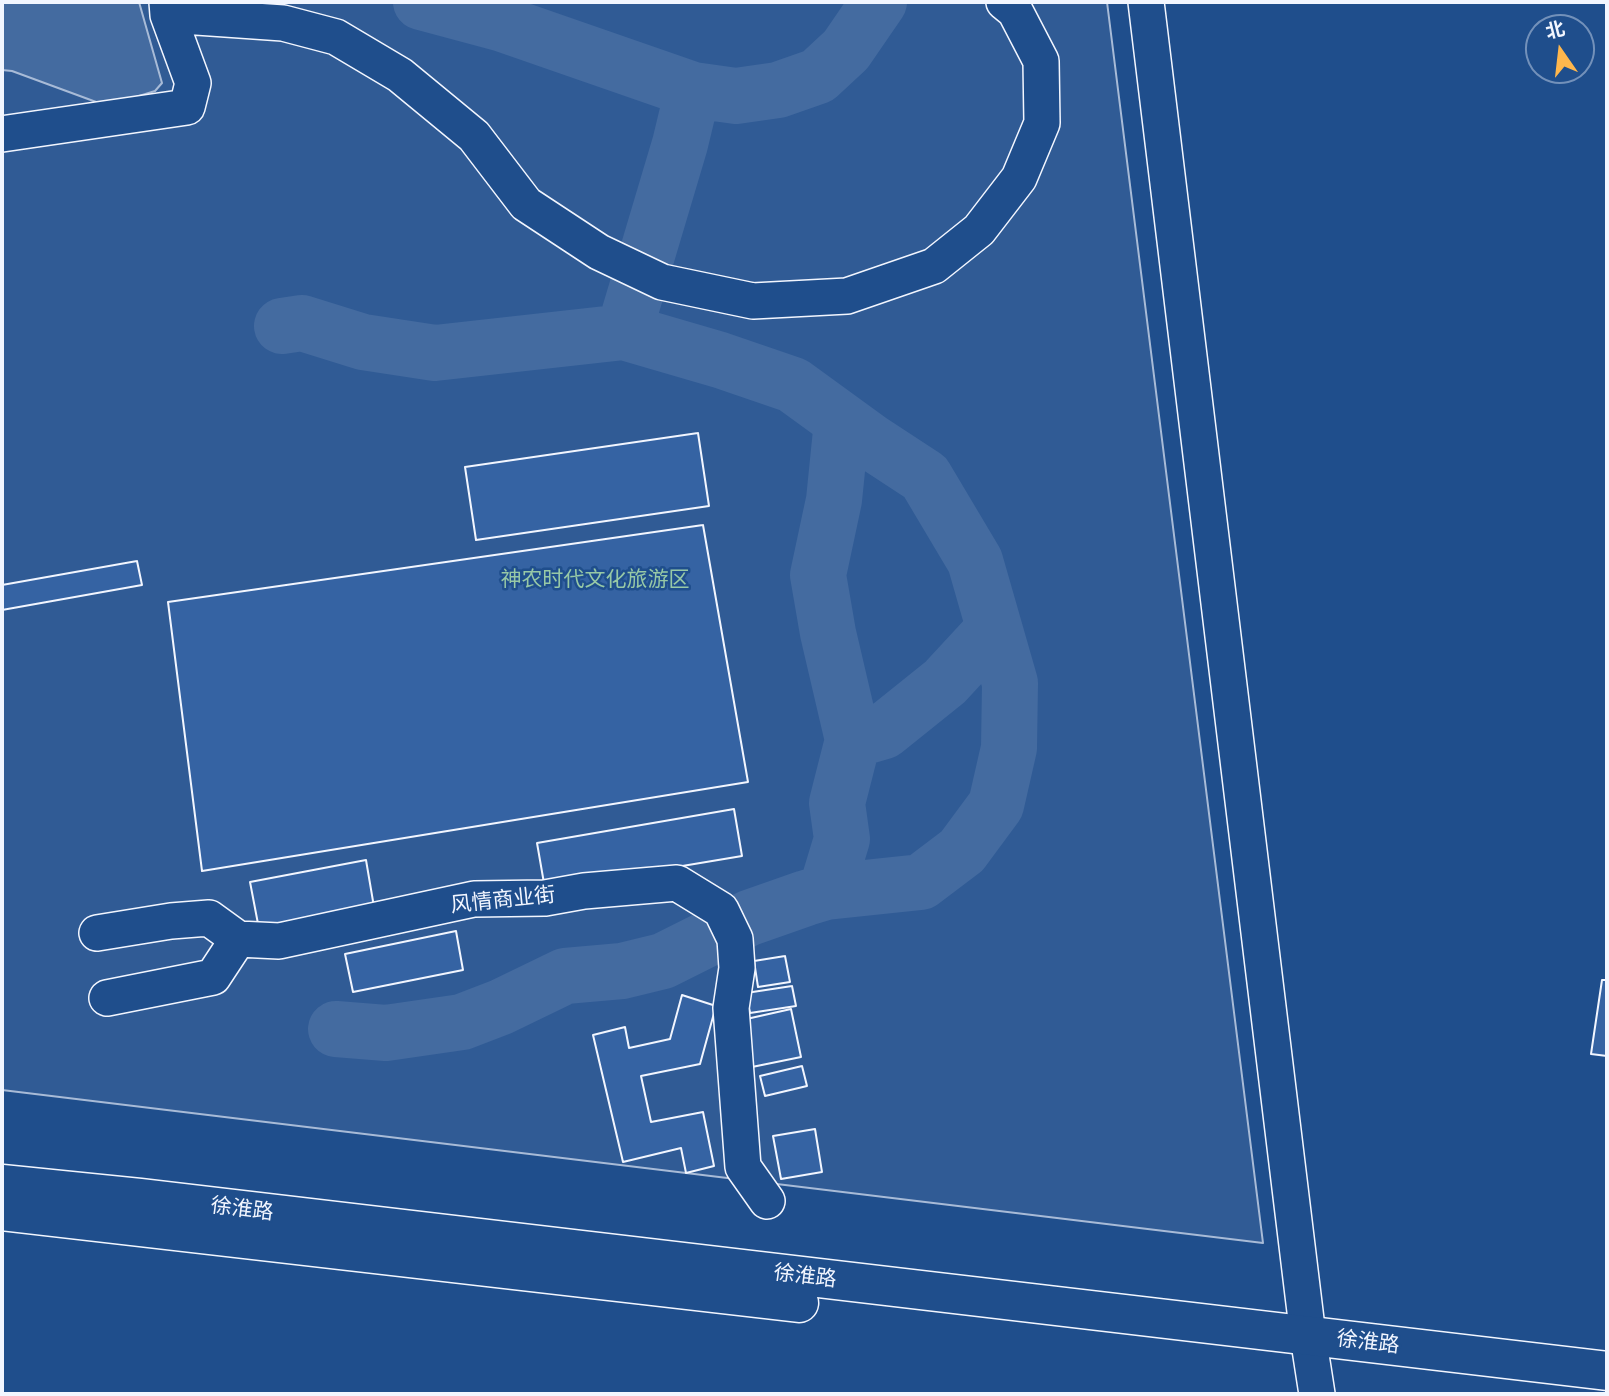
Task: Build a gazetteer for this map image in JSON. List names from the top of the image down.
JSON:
{
  "streets": {
    "main road": ["徐淮路"],
    "street": ["风情商业街"]
  },
  "parks": ["神农时代文化旅游区"],
  "north": "top"
}
